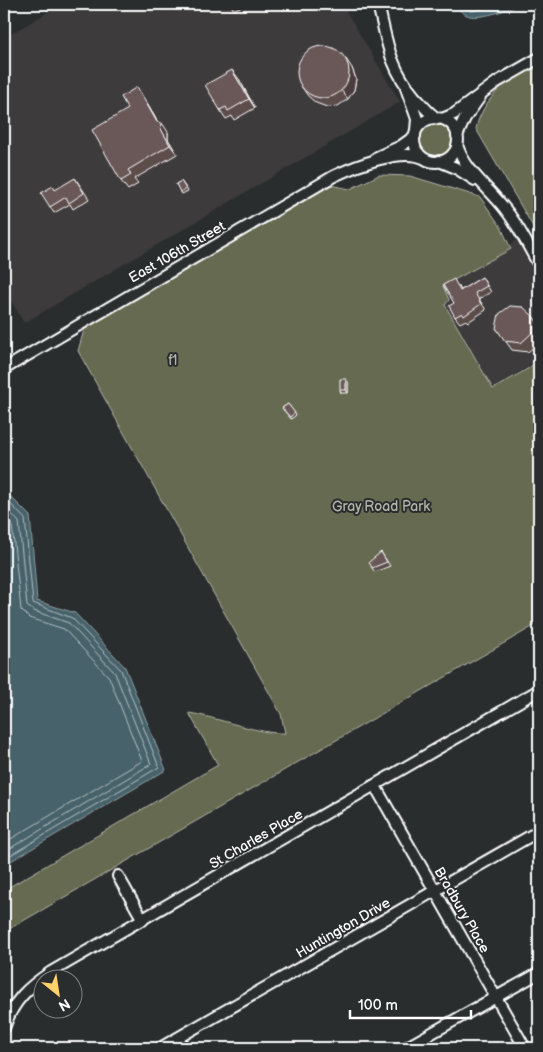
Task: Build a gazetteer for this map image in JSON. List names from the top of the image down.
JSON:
{
  "streets": {
    "street": [
      "East 106th Street",
      "St Charles Place",
      "Bradbury Place",
      "Huntington Drive"
    ]
  },
  "crossings": [
    ["St Charles Place", "Bradbury Place"],
    ["Bradbury Place", "Huntington Drive"]
  ],
  "parks": ["f1", "Gray Road Park"],
  "scale_bar": "100 m",
  "north": "bottom right"
}
